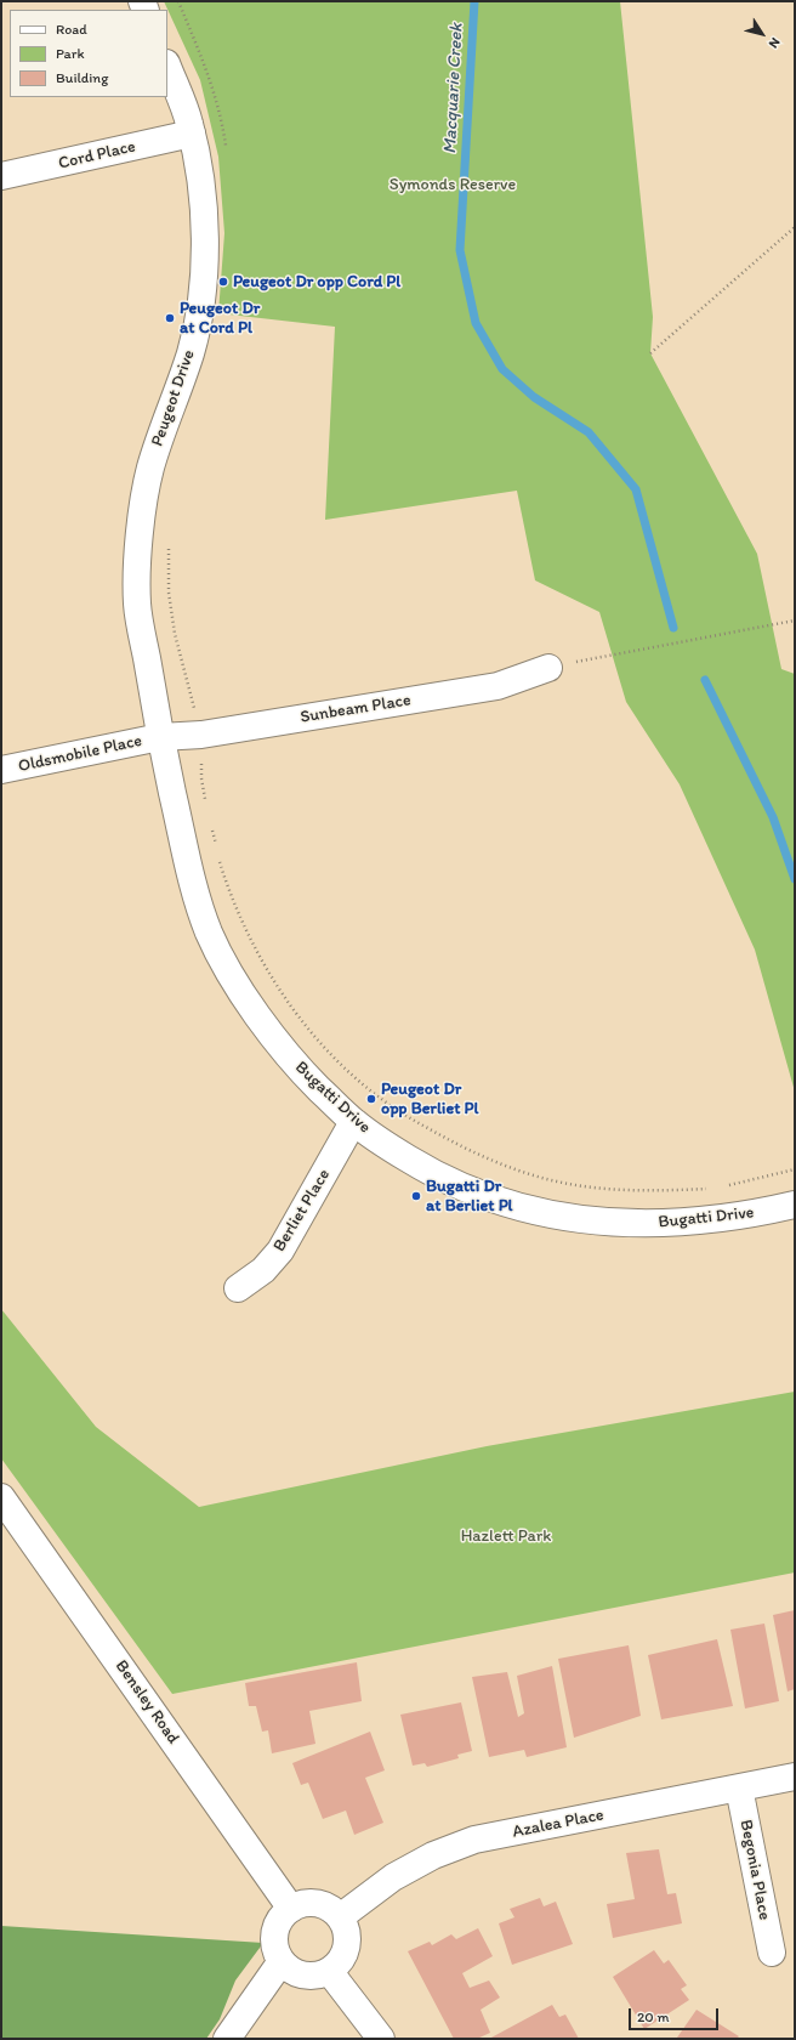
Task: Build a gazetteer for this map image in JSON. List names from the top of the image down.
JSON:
{
  "streets": {
    "street": [
      "Cord Place",
      "Peugeot Drive",
      "Sunbeam Place",
      "Oldsmobile Place",
      "Bugatti Drive",
      "Berliet Place",
      "Bensley Road",
      "Azalea Place",
      "Begonia Place"
    ]
  },
  "crossings": [
    ["Cord Place", "Peugeot Drive"],
    ["Peugeot Drive", "Sunbeam Place"],
    ["Peugeot Drive", "Oldsmobile Place"],
    ["Peugeot Drive", "Bugatti Drive"],
    ["Sunbeam Place", "Oldsmobile Place"],
    ["Sunbeam Place", "Bugatti Drive"],
    ["Oldsmobile Place", "Bugatti Drive"],
    ["Bugatti Drive", "Berliet Place"],
    ["Bensley Road", "Azalea Place"],
    ["Azalea Place", "Begonia Place"]
  ],
  "water": ["Macquarie Creek"],
  "parks": ["Symonds Reserve", "Hazlett Park"],
  "places": [
    "Peugeot Dr opp Cord Pl",
    "Peugeot Dr at Cord Pl",
    "Peugeot Dr opp Berliet Pl",
    "Bugatti Dr at Berliet Pl"
  ],
  "legend": ["Road", "Park", "Building"],
  "scale_bar": "20 m",
  "north": "bottom right"
}
